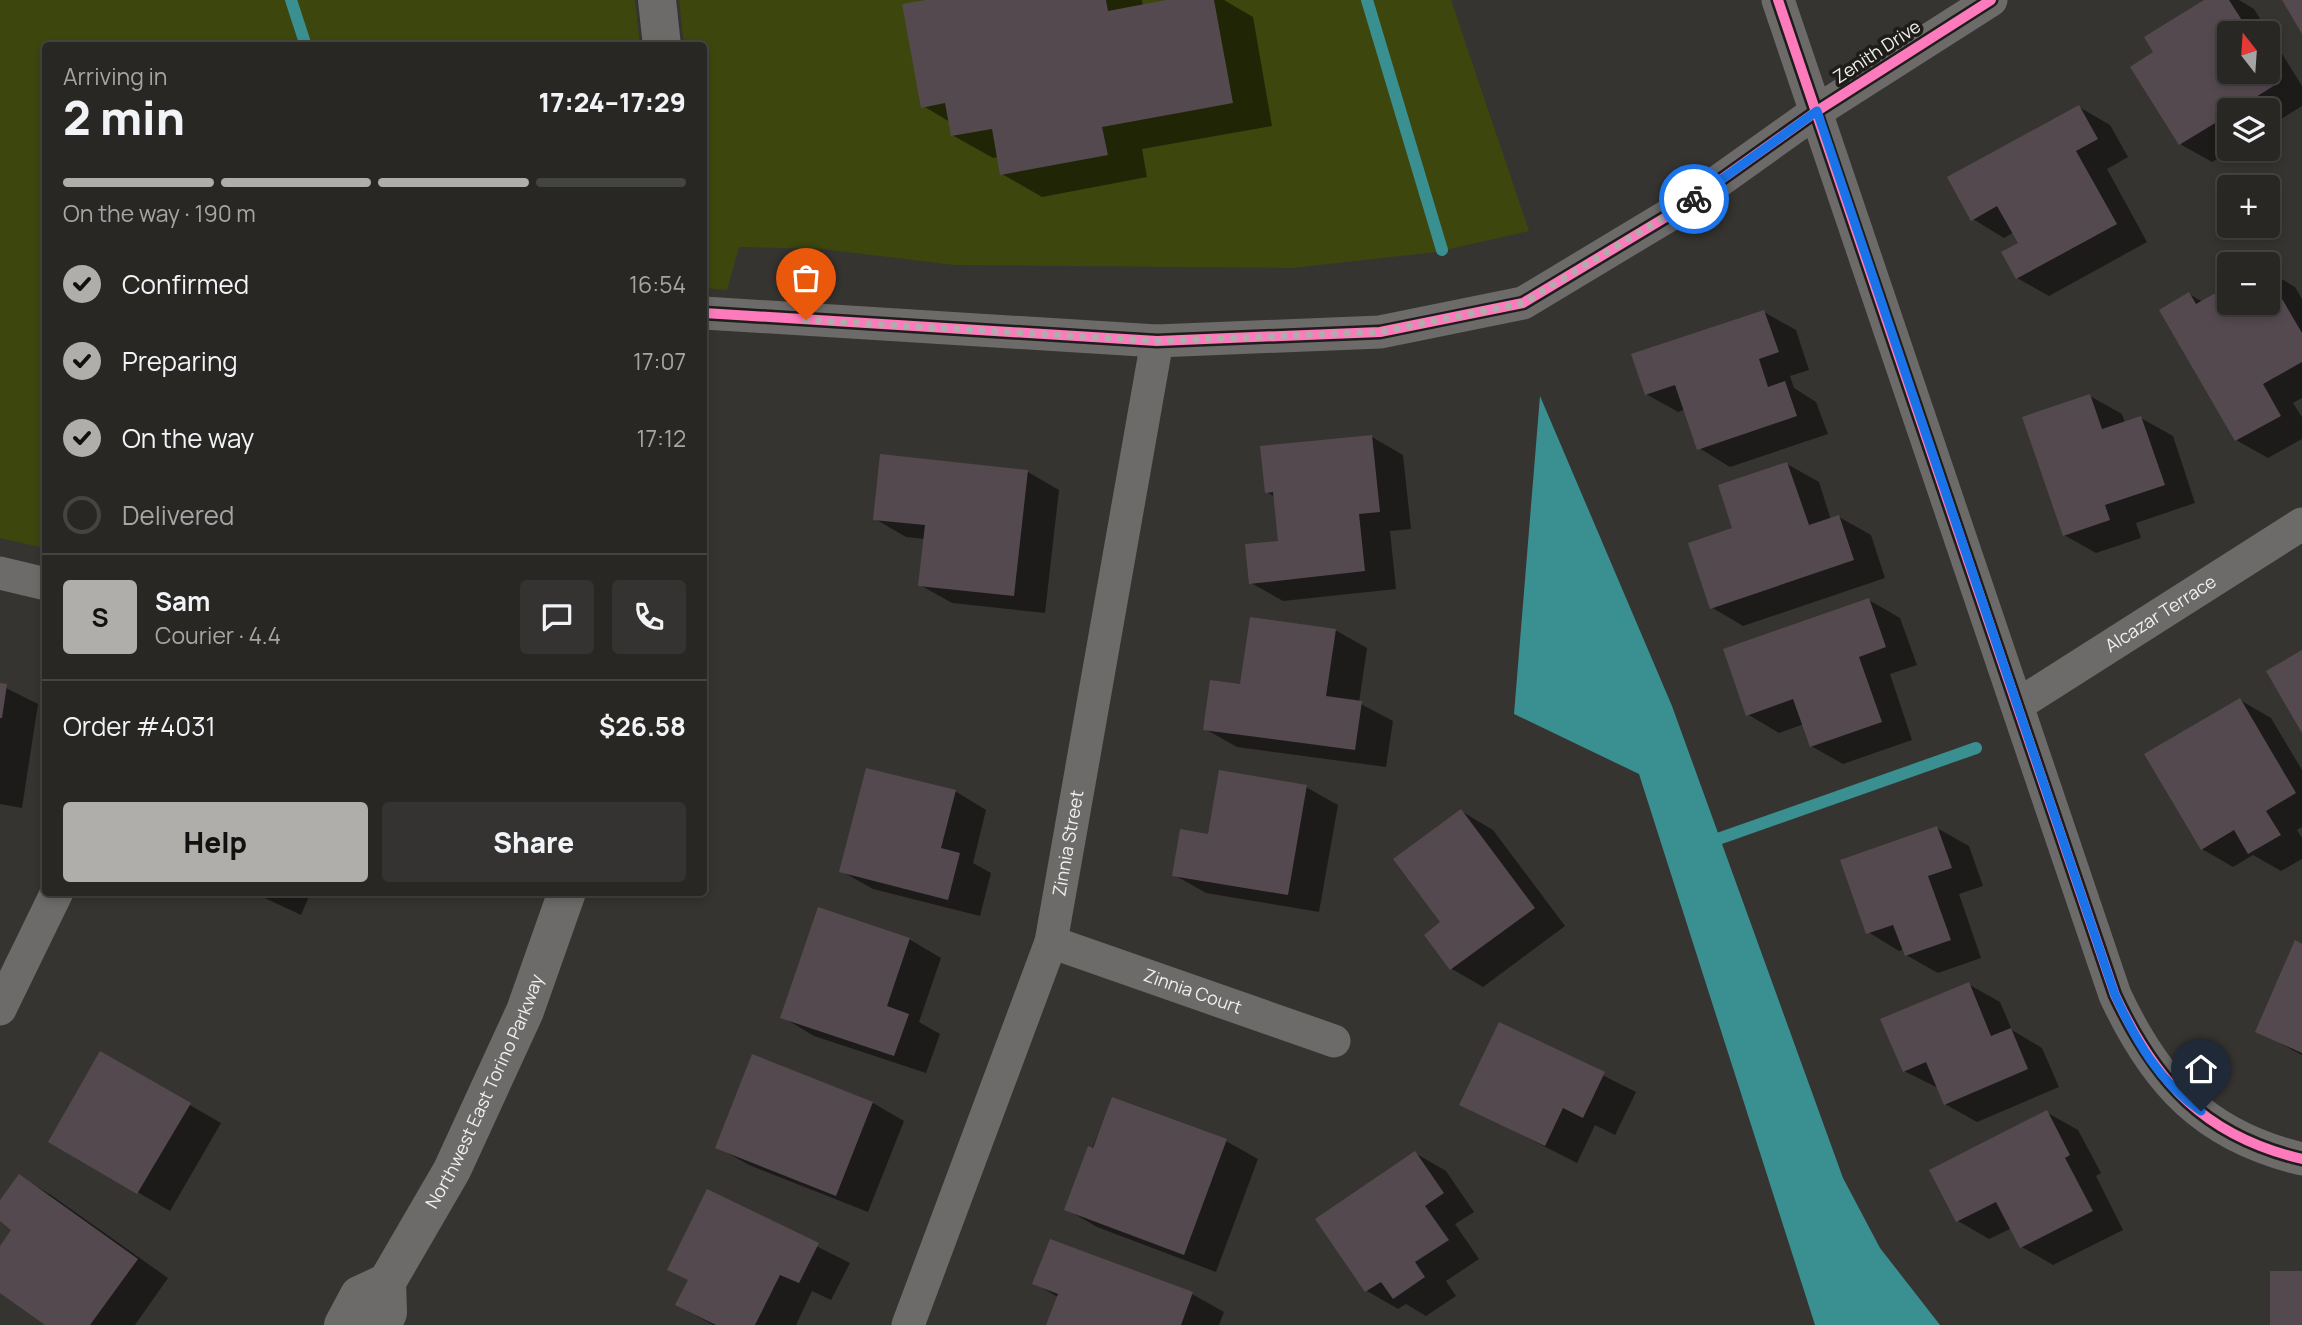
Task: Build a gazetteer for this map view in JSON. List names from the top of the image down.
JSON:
{
  "streets": {
    "street": [
      "Zenith Drive",
      "Alcazar Terrace",
      "Zinnia Street",
      "Zinnia Court",
      "Northwest East Torino Parkway"
    ]
  },
  "crossings": [
    ["Zenith Drive", "Zinnia Street"],
    ["Zinnia Street", "Zinnia Court"]
  ],
  "north": "top",
  "page": {
    "map_buttons": ["+", "−"],
    "heading": ["2 min", "Arriving in", "17:24–17:29"],
    "panel": [
      "Sam",
      "Courier · 4.4",
      "Order #4031",
      "$26.58"
    ],
    "bar": "On the way · 190 m",
    "list": [
      ["Confirmed", "16:54"],
      ["Preparing", "17:07"],
      ["On the way", "17:12"],
      "Delivered"
    ],
    "round": "S",
    "buttons": ["Help", "Share"]
  }
}
